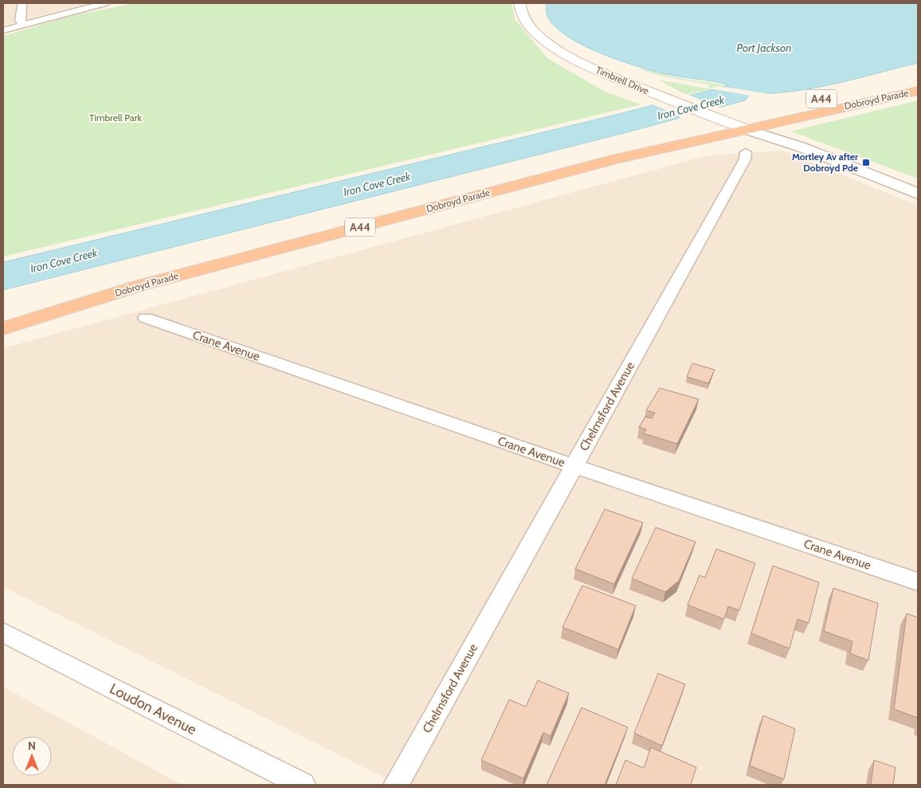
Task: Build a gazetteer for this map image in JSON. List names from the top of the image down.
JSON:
{
  "streets": {
    "highway": ["A44", "Dobroyd Parade"],
    "main road": ["Timbrell Drive"],
    "street": ["Crane Avenue", "Chelmsford Avenue", "Loudon Avenue"]
  },
  "crossings": [
    ["Timbrell Drive", "Dobroyd Parade"],
    ["Crane Avenue", "Chelmsford Avenue"]
  ],
  "water": ["Port Jackson", "Iron Cove Creek"],
  "parks": ["Timbrell Park"],
  "places": {
    "transit": ["Mortley Av after Dobroyd Pde"]
  },
  "north": "top"
}
